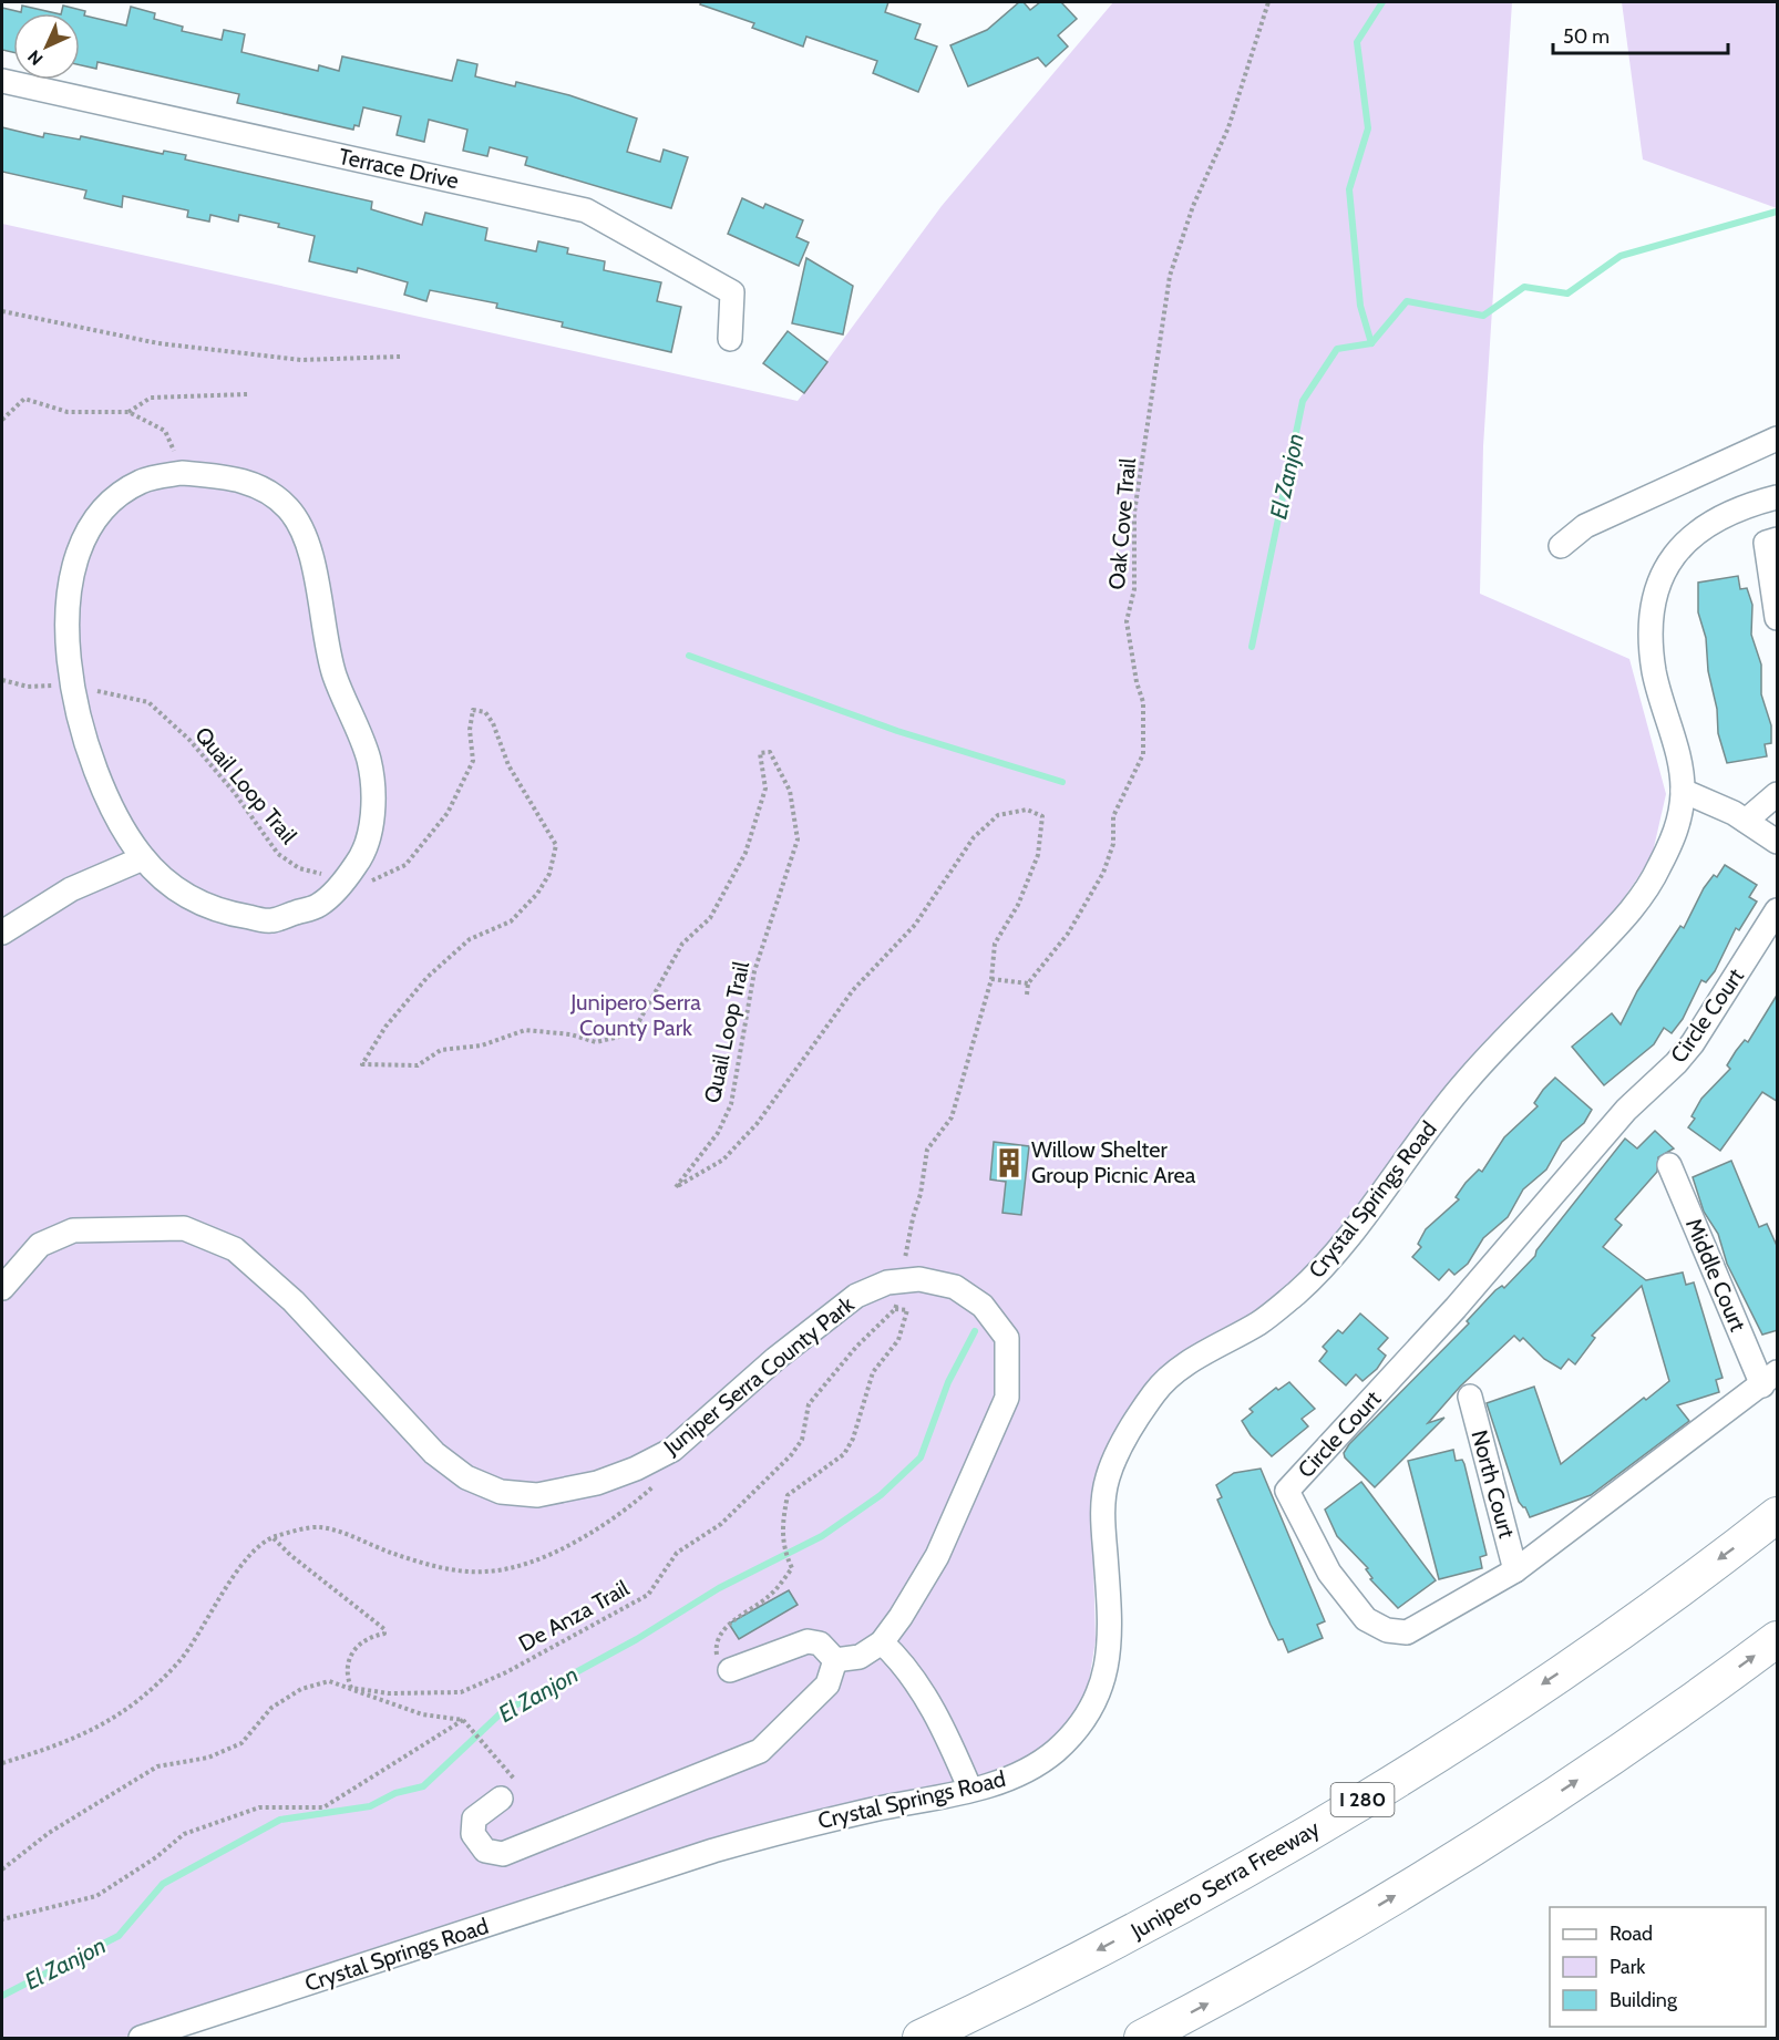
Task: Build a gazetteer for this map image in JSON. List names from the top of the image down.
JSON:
{
  "streets": {
    "highway": ["I 280", "Junipero Serra Freeway"],
    "street": [
      "Terrace Drive",
      "Circle Court",
      "Crystal Springs Road",
      "Middle Court",
      "Juniper Serra County Park",
      "North Court"
    ],
    "path": ["Oak Cove Trail", "Quail Loop Trail", "De Anza Trail"]
  },
  "crossings": [
    ["Quail Loop Trail", "Juniper Serra County Park"],
    ["Quail Loop Trail", "De Anza Trail"],
    ["Circle Court", "Middle Court"],
    ["Circle Court", "North Court"],
    ["Juniper Serra County Park", "De Anza Trail"]
  ],
  "water": ["El Zanjon"],
  "parks": ["Junipero Serra County Park"],
  "places": {
    "building": ["Willow Shelter Group Picnic Area"]
  },
  "legend": ["Road", "Park", "Building"],
  "scale_bar": "50 m",
  "north": "bottom left"
}
